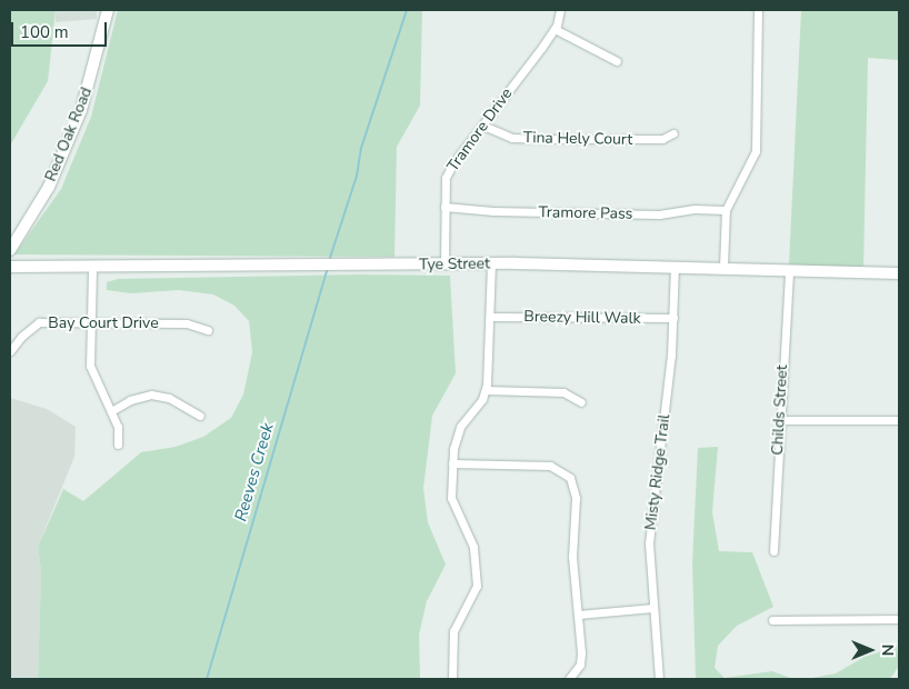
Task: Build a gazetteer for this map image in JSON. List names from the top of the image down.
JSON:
{
  "streets": {
    "street": [
      "Tramore Drive",
      "Red Oak Road",
      "Tina Hely Court",
      "Tramore Pass",
      "Tye Street",
      "Breezy Hill Walk",
      "Bay Court Drive",
      "Childs Street",
      "Misty Ridge Trail"
    ]
  },
  "crossings": [
    ["Tramore Drive", "Tina Hely Court"],
    ["Tramore Drive", "Tramore Pass"],
    ["Tramore Drive", "Tye Street"],
    ["Tye Street", "Childs Street"],
    ["Tye Street", "Misty Ridge Trail"],
    ["Breezy Hill Walk", "Misty Ridge Trail"]
  ],
  "water": ["Reeves Creek"],
  "scale_bar": "100 m",
  "north": "right"
}
